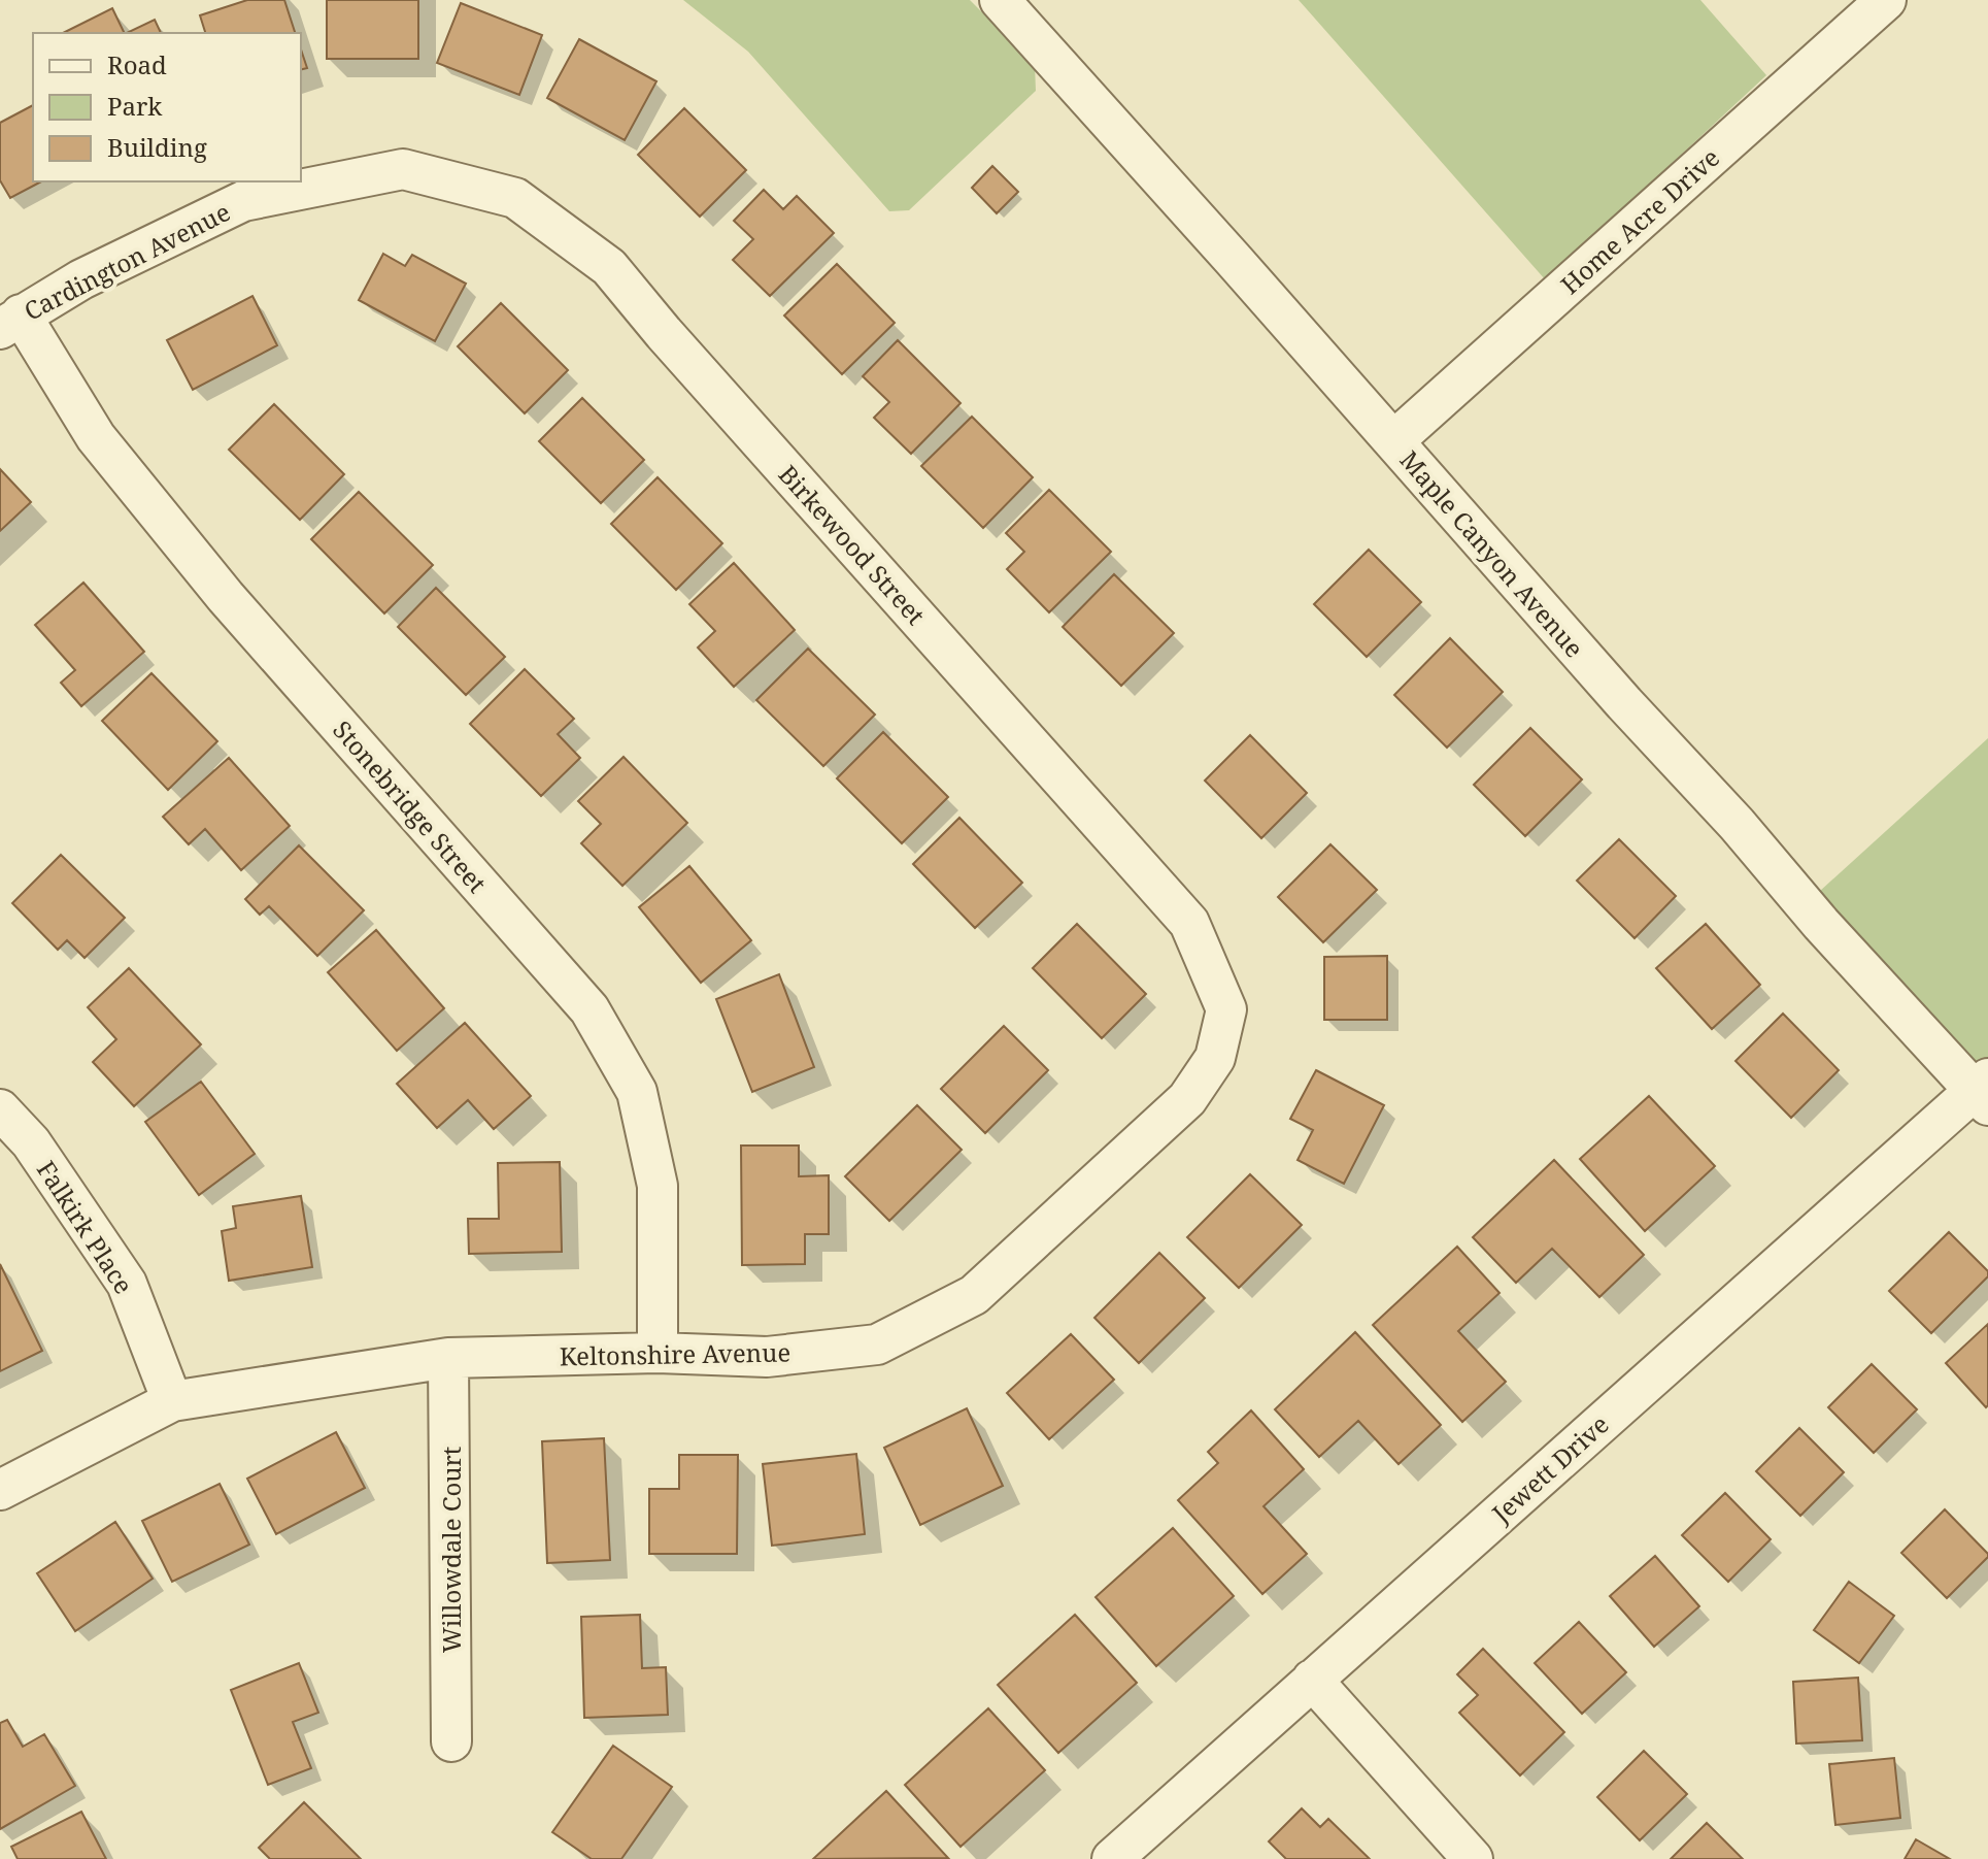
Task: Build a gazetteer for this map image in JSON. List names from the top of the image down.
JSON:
{
  "streets": {
    "street": [
      "Home Acre Drive",
      "Cardington Avenue",
      "Birkewood Street",
      "Maple Canyon Avenue",
      "Stonebridge Street",
      "Falkirk Place",
      "Keltonshire Avenue",
      "Jewett Drive",
      "Willowdale Court"
    ]
  },
  "crossings": [
    ["Home Acre Drive", "Maple Canyon Avenue"],
    ["Cardington Avenue", "Birkewood Street"],
    ["Cardington Avenue", "Stonebridge Street"],
    ["Birkewood Street", "Keltonshire Avenue"],
    ["Maple Canyon Avenue", "Jewett Drive"],
    ["Stonebridge Street", "Keltonshire Avenue"],
    ["Falkirk Place", "Keltonshire Avenue"],
    ["Keltonshire Avenue", "Willowdale Court"]
  ],
  "legend": ["Road", "Park", "Building"]
}
